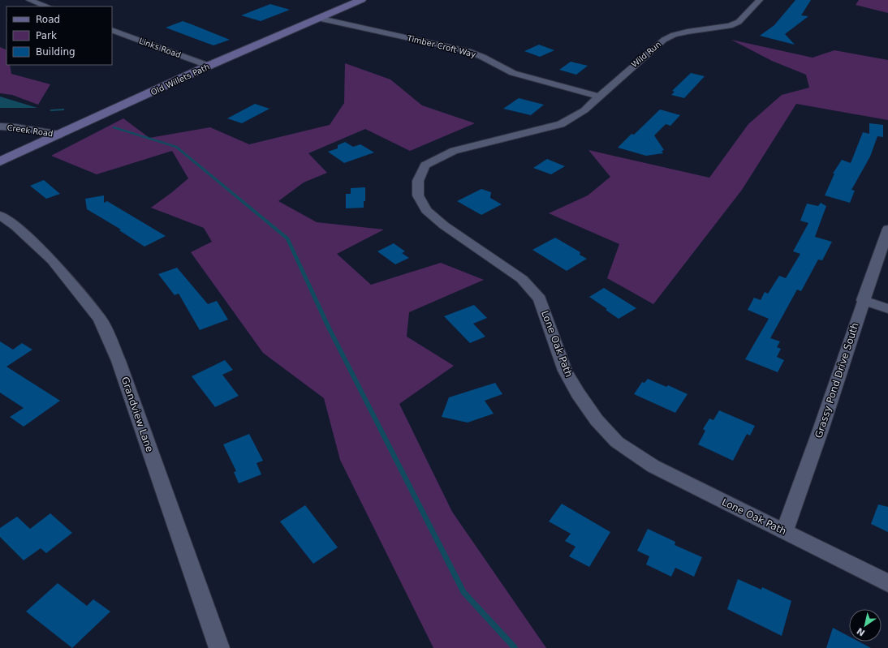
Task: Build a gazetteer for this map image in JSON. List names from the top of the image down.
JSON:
{
  "streets": {
    "main road": ["Old Willets Path"],
    "street": [
      "Timber Croft Way",
      "Links Road",
      "Wild Run",
      "Creek Road",
      "Lone Oak Path",
      "Grassy Pond Drive South",
      "Grandview Lane"
    ]
  },
  "crossings": [
    ["Timber Croft Way", "Wild Run"],
    ["Timber Croft Way", "Old Willets Path"],
    ["Links Road", "Old Willets Path"],
    ["Wild Run", "Lone Oak Path"],
    ["Old Willets Path", "Creek Road"],
    ["Lone Oak Path", "Grassy Pond Drive South"]
  ],
  "legend": ["Road", "Park", "Building"],
  "north": "bottom left"
}
